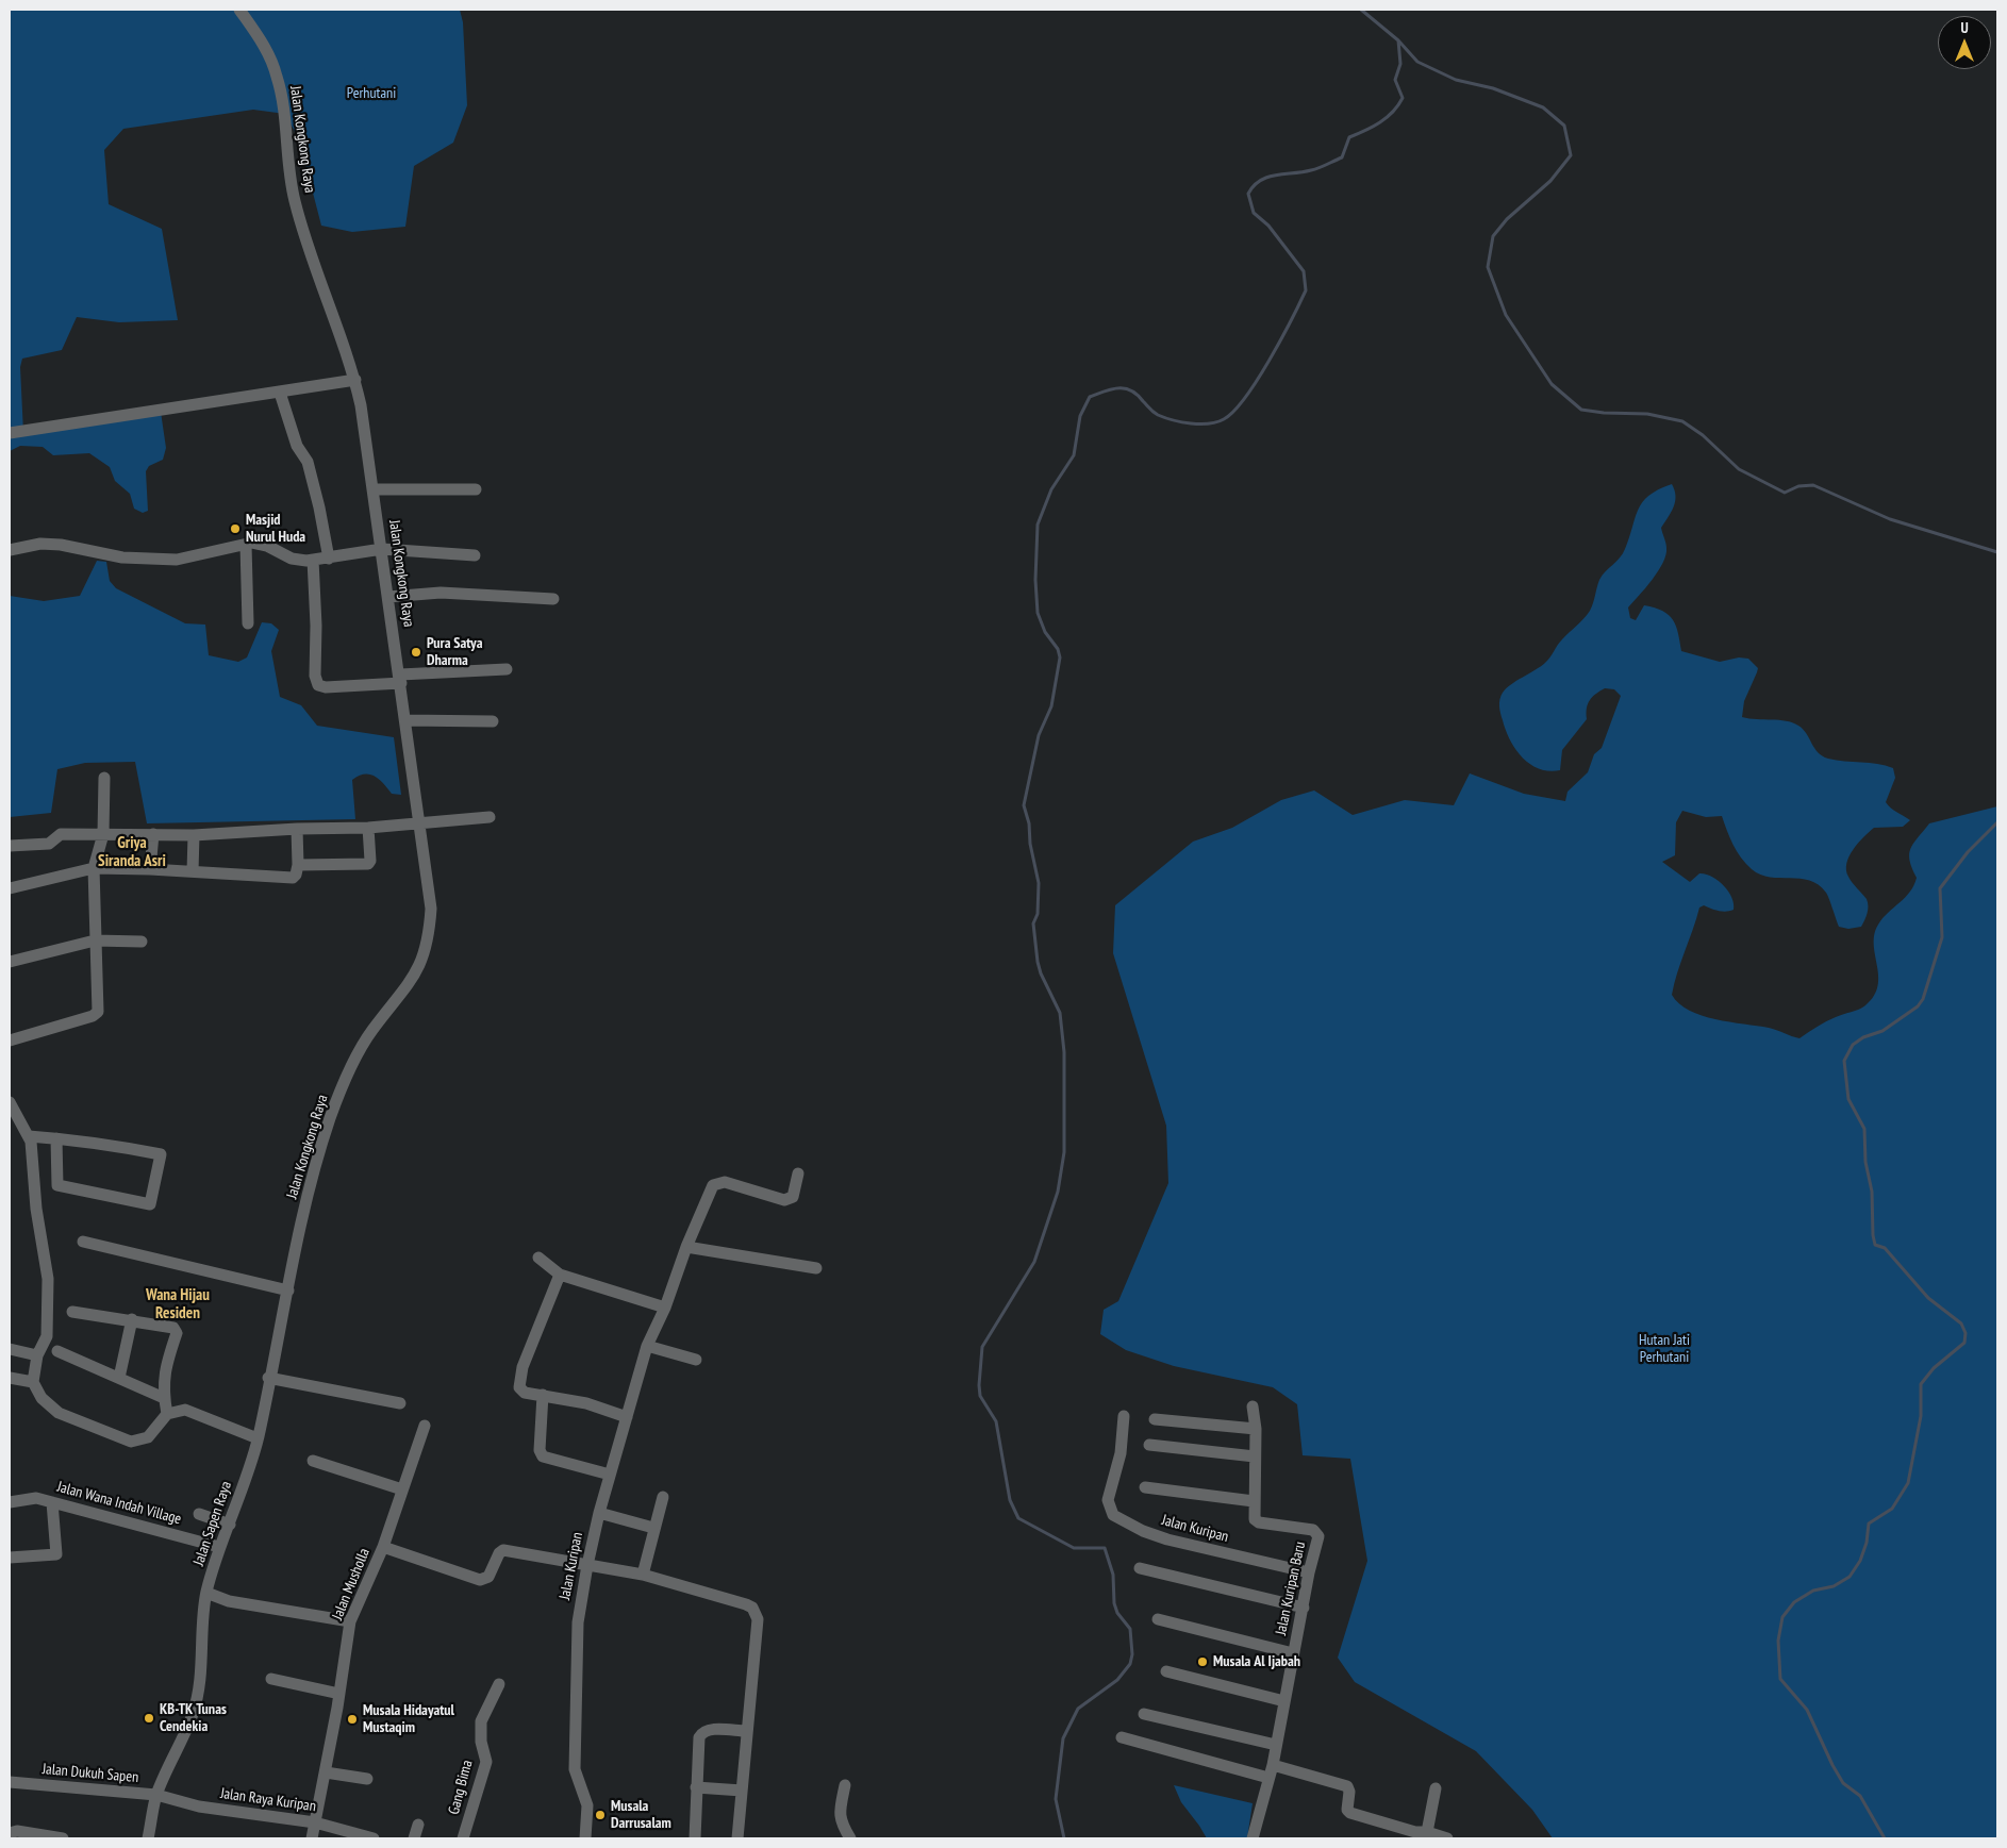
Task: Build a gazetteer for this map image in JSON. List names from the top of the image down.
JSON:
{
  "streets": {
    "street": [
      "Jalan Kongkong Raya",
      "Jalan Wana Indah Village",
      "Jalan Sapen Raya",
      "Jalan Kuripan",
      "Jalan Musholla",
      "Jalan Kuripan Baru",
      "Jalan Dukuh Sapen",
      "Gang Bima",
      "Jalan Raya Kuripan"
    ]
  },
  "crossings": [
    ["Jalan Kongkong Raya", "Jalan Sapen Raya"],
    ["Jalan Wana Indah Village", "Jalan Sapen Raya"],
    ["Jalan Sapen Raya", "Jalan Dukuh Sapen"],
    ["Jalan Sapen Raya", "Jalan Raya Kuripan"],
    ["Jalan Kuripan", "Jalan Kuripan Baru"],
    ["Jalan Musholla", "Jalan Raya Kuripan"],
    ["Jalan Dukuh Sapen", "Jalan Raya Kuripan"]
  ],
  "districts": ["Griya Siranda Asri", "Wana Hijau Residen"],
  "parks": ["Perhutani", "Hutan Jati Perhutani"],
  "places": [
    "Masjid Nurul Huda",
    "Pura Satya Dharma",
    "Musala Al Ijabah",
    "KB-TK Tunas Cendekia",
    "Musala Hidayatul Mustaqim",
    "Musala Darrusalam"
  ],
  "north": "top"
}
